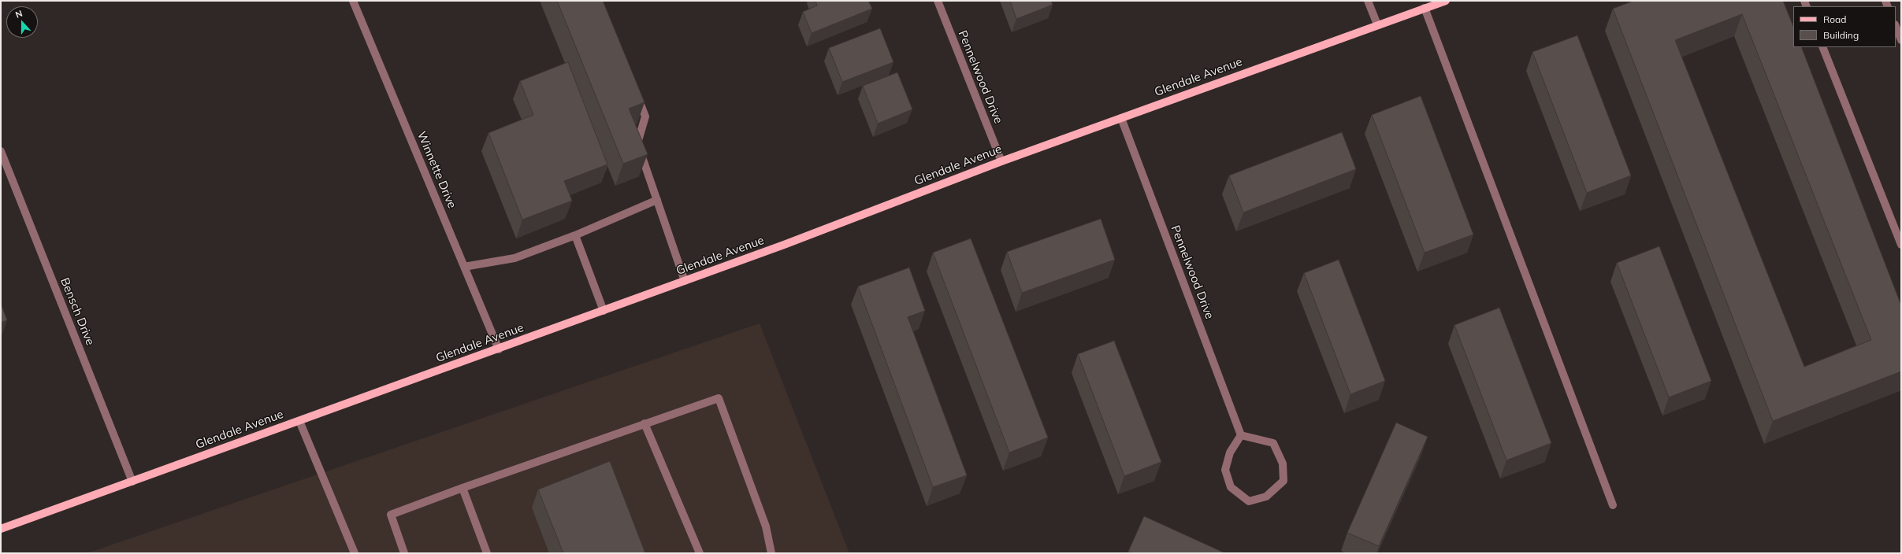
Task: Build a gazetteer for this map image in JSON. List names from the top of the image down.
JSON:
{
  "streets": {
    "main road": ["Glendale Avenue"],
    "street": ["Pennelwood Drive", "Winnette Drive", "Bensch Drive"]
  },
  "crossings": [
    ["Pennelwood Drive", "Glendale Avenue"],
    ["Glendale Avenue", "Winnette Drive"],
    ["Glendale Avenue", "Bensch Drive"]
  ],
  "legend": ["Road", "Building"],
  "north": "top"
}
